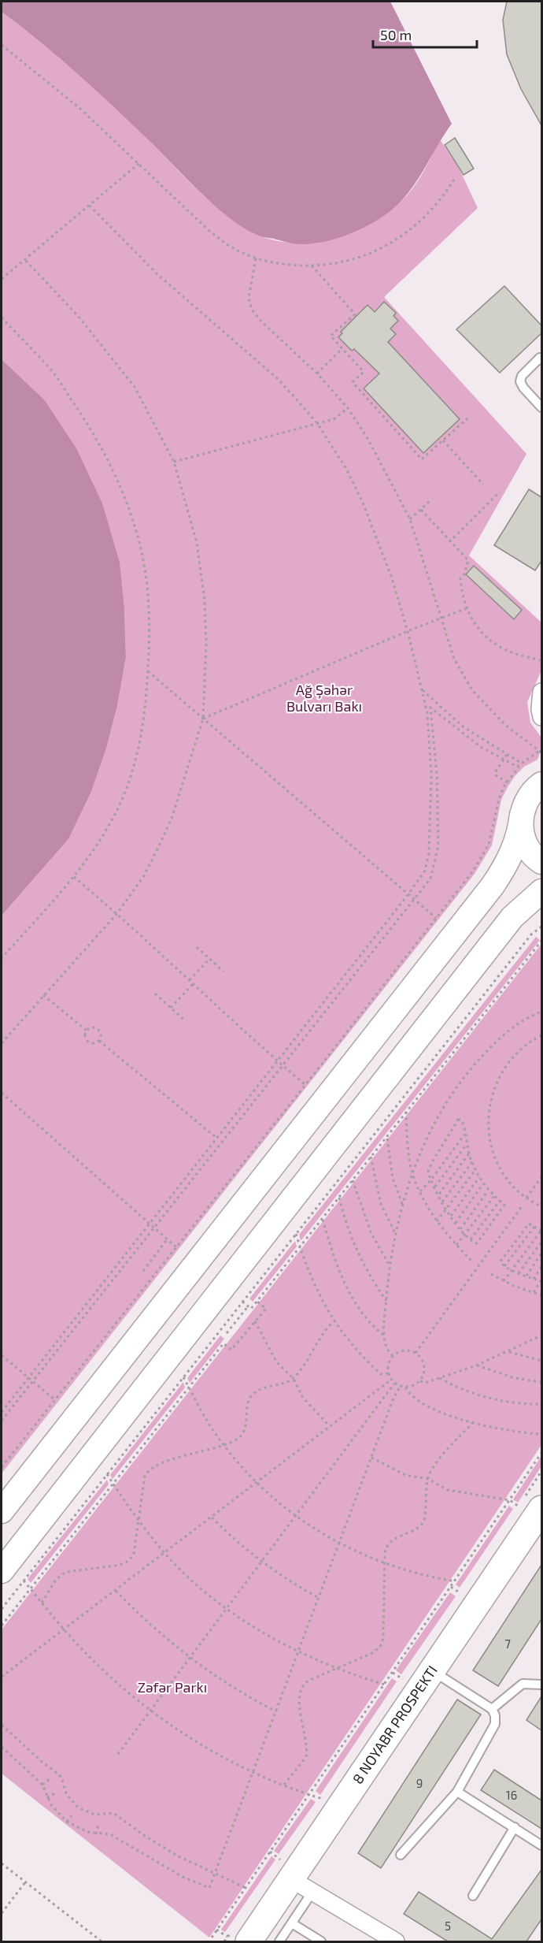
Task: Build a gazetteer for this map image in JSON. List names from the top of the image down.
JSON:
{
  "streets": {
    "highway": ["8 NOYABR PROSPEKTI"]
  },
  "parks": ["Ağ Şəhər Bulvarı Bakı", "Zəfər Parkı"],
  "house_numbers": [
    "7",
    "9",
    "16",
    "5"
  ],
  "scale_bar": "50 m"
}
